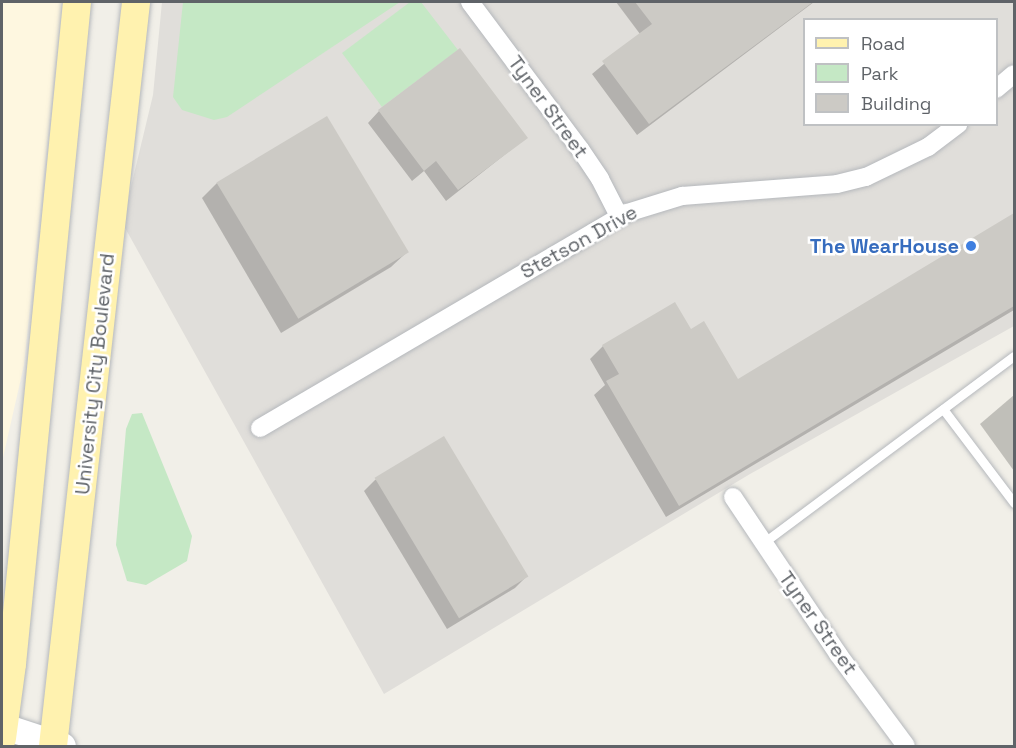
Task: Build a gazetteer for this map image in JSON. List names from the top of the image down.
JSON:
{
  "streets": {
    "main road": ["University City Boulevard"],
    "street": ["Tyner Street", "Stetson Drive"]
  },
  "crossings": [
    ["Tyner Street", "Stetson Drive"]
  ],
  "places": ["The WearHouse"],
  "legend": ["Road", "Park", "Building"]
}
